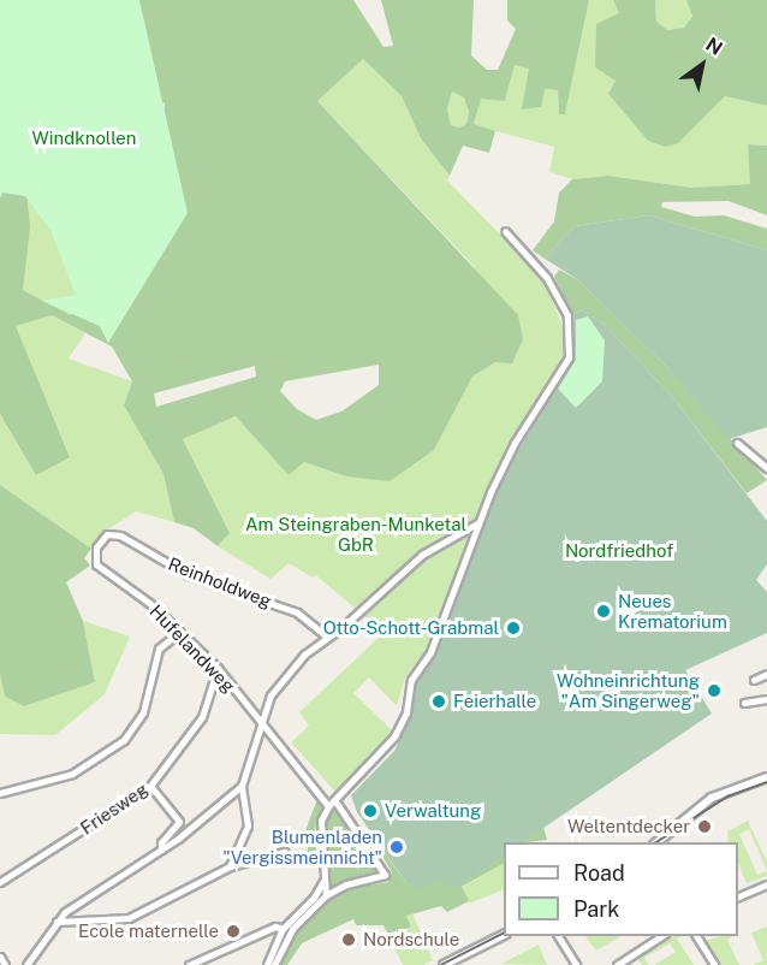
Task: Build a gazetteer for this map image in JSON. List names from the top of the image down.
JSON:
{
  "streets": {
    "street": ["Reinholdweg", "Hufelandweg", "Friesweg"]
  },
  "crossings": [
    ["Reinholdweg", "Hufelandweg"],
    ["Hufelandweg", "Friesweg"]
  ],
  "parks": ["Windknollen", "Am Steingraben-Munketal GbR", "Nordfriedhof"],
  "places": [
    "Neues Krematorium",
    "Otto-Schott-Grabmal",
    "Wohneinrichtung \"Am Singerweg\"",
    "Feierhalle",
    "Verwaltung",
    "Weltentdecker",
    "Blumenladen \"Vergissmeinnicht\"",
    "Ecole maternelle",
    "Nordschule"
  ],
  "legend": ["Road", "Park"],
  "north": "top right"
}
